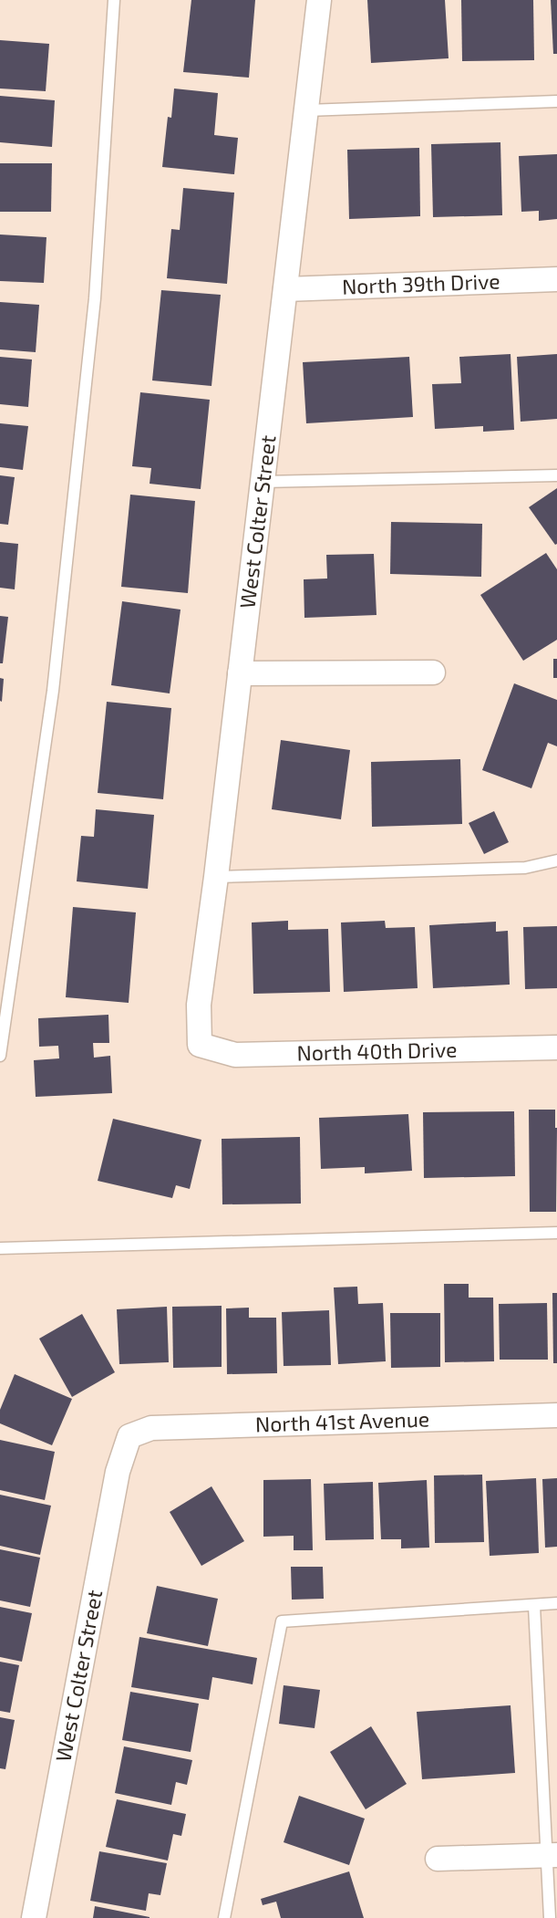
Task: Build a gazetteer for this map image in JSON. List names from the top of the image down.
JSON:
{
  "streets": {
    "street": [
      "North 39th Drive",
      "West Colter Street",
      "North 40th Drive",
      "North 41st Avenue"
    ]
  },
  "crossings": [
    ["North 39th Drive", "West Colter Street"],
    ["West Colter Street", "North 40th Drive"],
    ["West Colter Street", "North 41st Avenue"]
  ]
}
